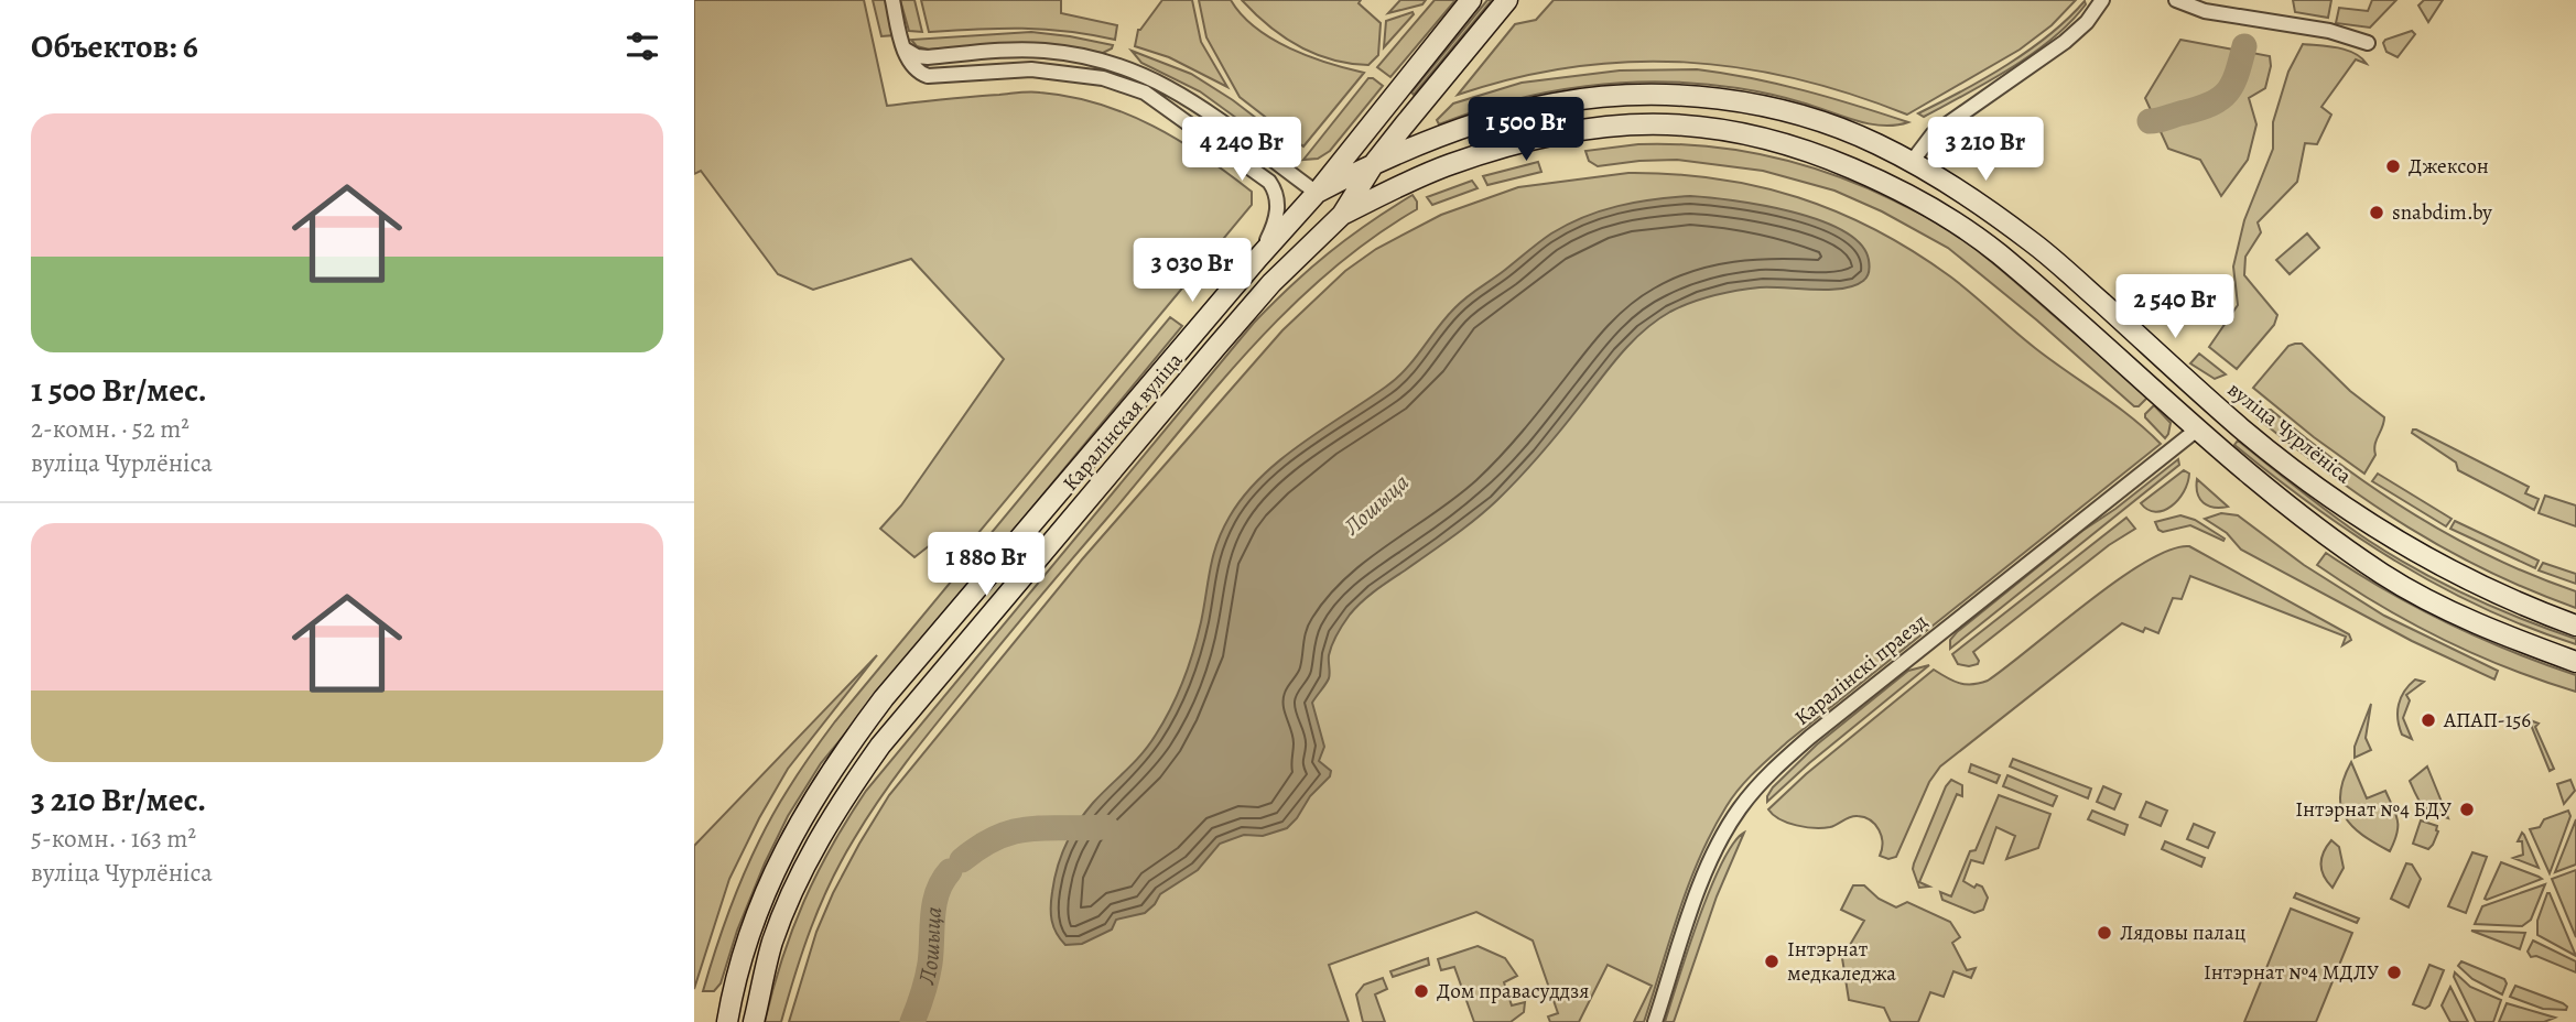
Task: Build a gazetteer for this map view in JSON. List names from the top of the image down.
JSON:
{
  "streets": {
    "main road": ["Каралінская вуліца", "вуліца Чурлёніса"],
    "street": ["Каралінскі праезд"]
  },
  "crossings": [
    ["Каралінская вуліца", "вуліца Чурлёніса"]
  ],
  "water": ["Лошыца"],
  "places": [
    "Джексон",
    "snabdim.by",
    "АПАП-156",
    "Інтэрнат №4 БДУ",
    "Лядовы палац",
    "Інтэрнат медкаледжа",
    "Інтэрнат №4 МДЛУ",
    "Дом правасуддзя"
  ],
  "page": {
    "heading": "Объектов: 6",
    "list": [
      {
        "name": "1 500 Br/мес.",
        "note": "2-комн. · 52 m² · вуліца Чурлёніса"
      },
      {
        "name": "3 210 Br/мес.",
        "note": "5-комн. · 163 m² · вуліца Чурлёніса"
      }
    ],
    "price": [
      "1 500 Br",
      "4 240 Br",
      "3 210 Br",
      "3 030 Br",
      "2 540 Br",
      "1 880 Br"
    ]
  }
}
